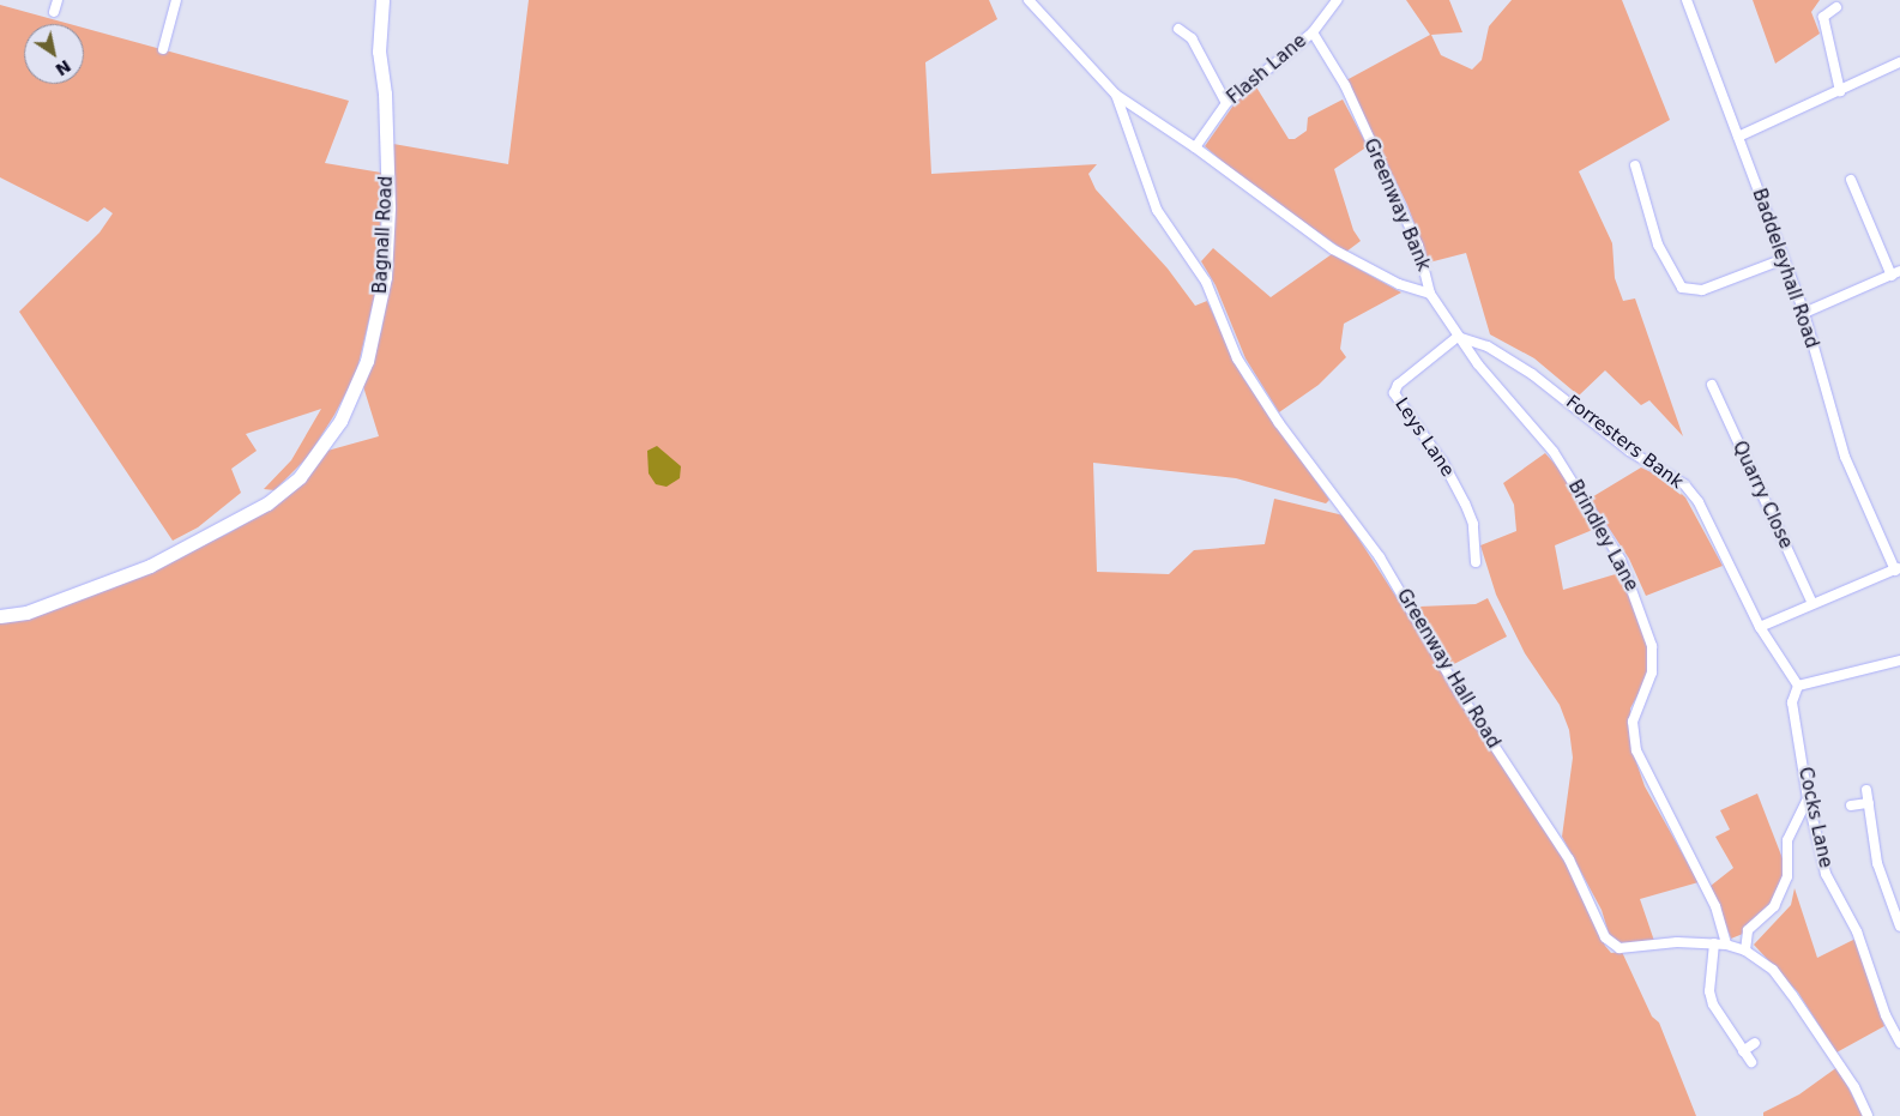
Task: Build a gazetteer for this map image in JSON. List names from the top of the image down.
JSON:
{
  "streets": {
    "street": [
      "Flash Lane",
      "Greenway Bank",
      "Bagnall Road",
      "Baddeleyhall Road",
      "Leys Lane",
      "Forresters Bank",
      "Quarry Close",
      "Brindley Lane",
      "Greenway Hall Road",
      "Cocks Lane"
    ]
  },
  "crossings": [
    ["Flash Lane", "Greenway Bank"],
    ["Greenway Bank", "Brindley Lane"],
    ["Leys Lane", "Forresters Bank"],
    ["Leys Lane", "Brindley Lane"],
    ["Forresters Bank", "Brindley Lane"],
    ["Forresters Bank", "Cocks Lane"],
    ["Brindley Lane", "Greenway Hall Road"]
  ],
  "north": "bottom right"
}
